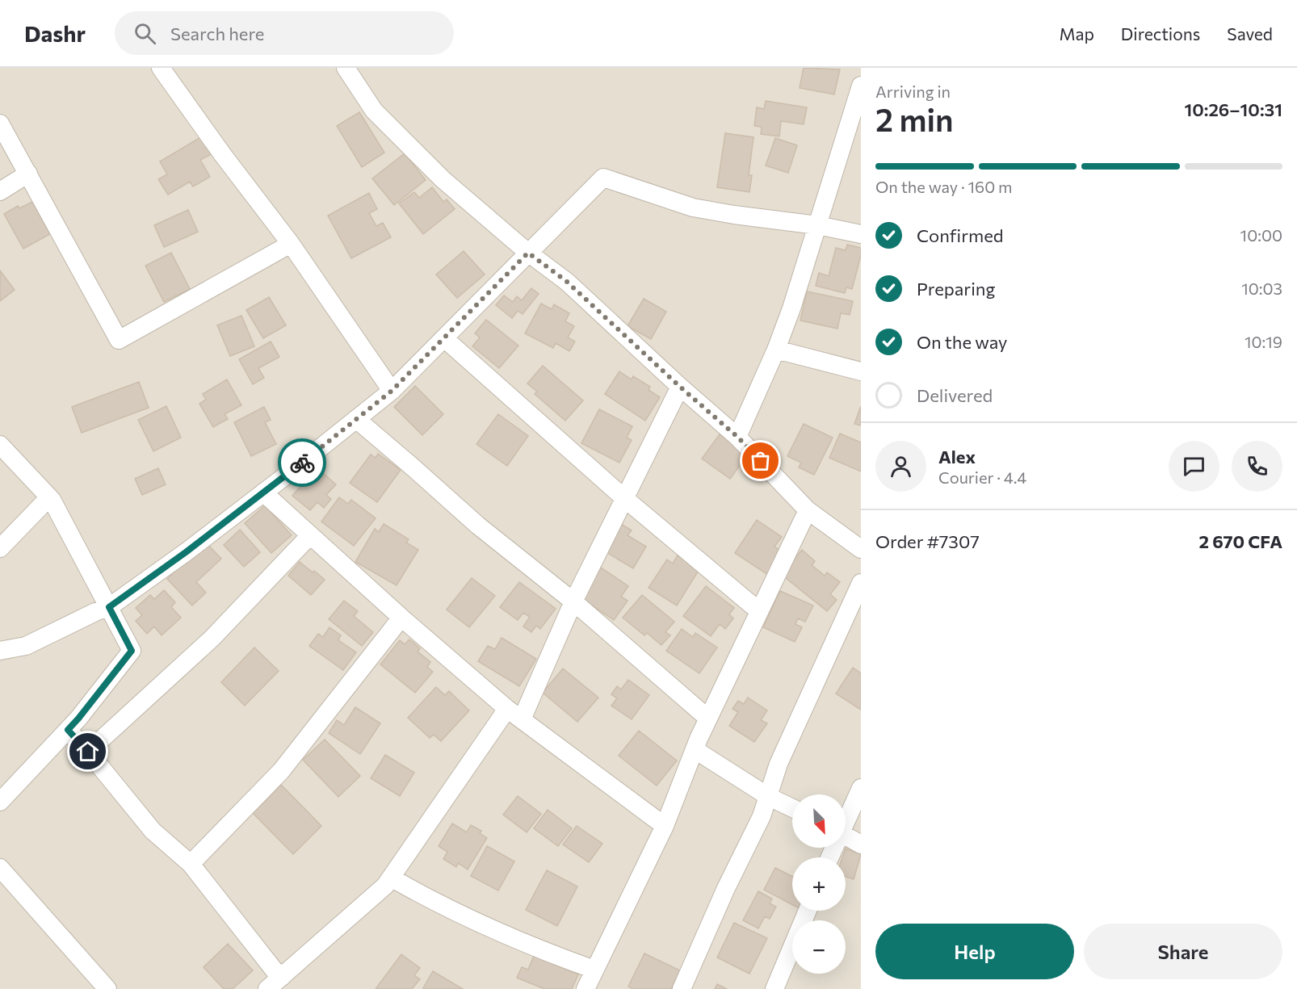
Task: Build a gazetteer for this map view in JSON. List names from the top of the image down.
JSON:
{
  "north": "bottom right",
  "page": {
    "header": "Dashr",
    "search": "Search here",
    "nav": ["Map", "Directions", "Saved"],
    "heading": ["2 min", "Arriving in", "10:26–10:31"],
    "panel": [
      "Alex",
      "Courier · 4.4",
      "Order #7307",
      "2 670 CFA"
    ],
    "bar": "On the way · 160 m",
    "list": [
      ["Confirmed", "10:00"],
      ["Preparing", "10:03"],
      ["On the way", "10:19"],
      "Delivered"
    ],
    "map_buttons": ["+", "−"],
    "buttons": ["Help", "Share"]
  }
}
